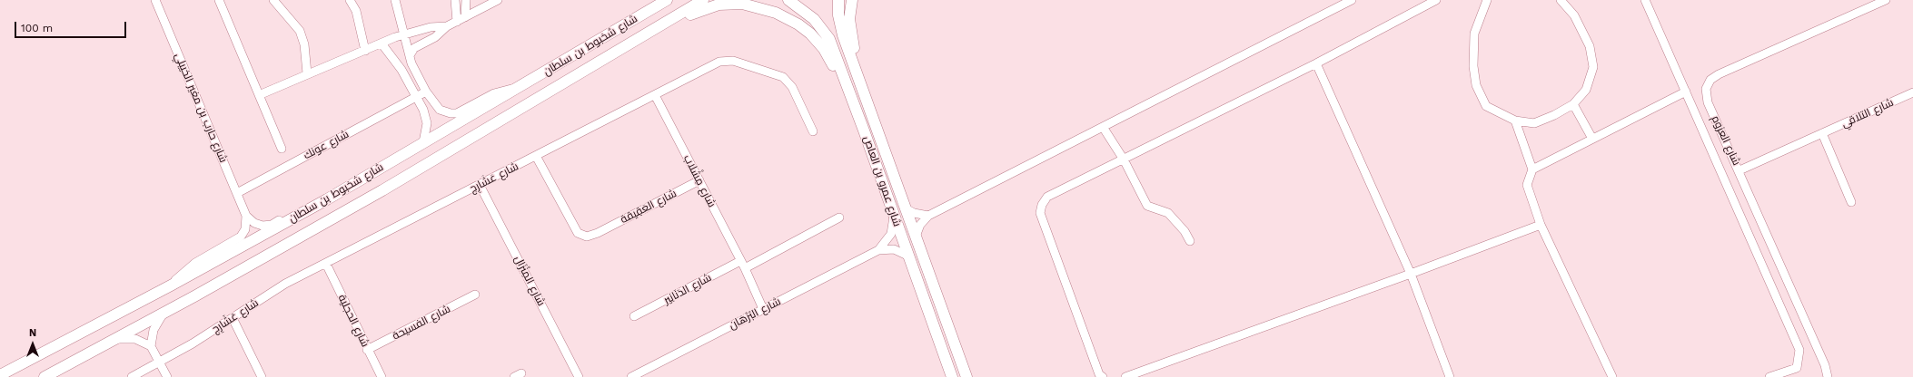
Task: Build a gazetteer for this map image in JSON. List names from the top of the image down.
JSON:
{
  "streets": {
    "main road": ["شارع شخبوط بن سلطان", "شارع عمرو بن العاص"],
    "street": [
      "شارع حارب بن مغير الخييلي",
      "شارع التلاقي",
      "شارع العزوم",
      "شارع عونك",
      "شارع عَشَارِج",
      "شارع مِشْلاب",
      "شارع العَقِيقة",
      "شارع المِنْزَال",
      "شارع الدَنَانِير",
      "شارع البُرْهَان",
      "شارع الحجلية",
      "شارع الفسيحة"
    ]
  },
  "crossings": [
    ["شارع حارب بن مغير الخييلي", "شارع عونك"],
    ["شارع التلاقي", "شارع العزوم"],
    ["شارع عَشَارِج", "شارع مِشْلاب"],
    ["شارع عَشَارِج", "شارع العَقِيقة"],
    ["شارع عَشَارِج", "شارع المِنْزَال"],
    ["شارع عَشَارِج", "شارع الحجلية"],
    ["شارع مِشْلاب", "شارع العَقِيقة"],
    ["شارع مِشْلاب", "شارع الدَنَانِير"],
    ["شارع مِشْلاب", "شارع البُرْهَان"],
    ["شارع عمرو بن العاص", "شارع البُرْهَان"],
    ["شارع الحجلية", "شارع الفسيحة"]
  ],
  "scale_bar": "100 m",
  "north": "top"
}
